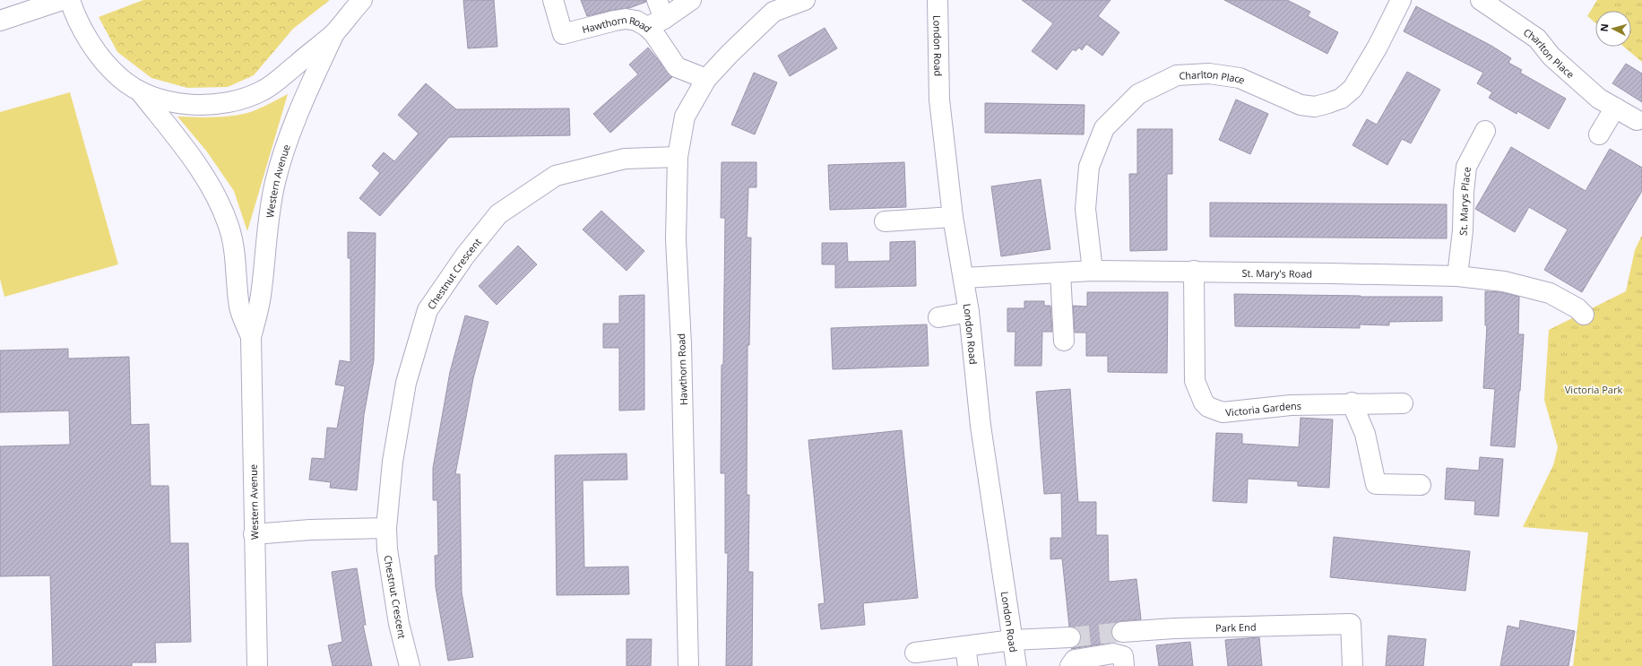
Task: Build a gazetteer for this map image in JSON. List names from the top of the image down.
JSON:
{
  "streets": {
    "main road": [
      "Hawthorn Road",
      "London Road",
      "Charlton Place",
      "Western Avenue",
      "St. Marys Place",
      "St. Mary's Road",
      "Chestnut Crescent",
      "Victoria Gardens",
      "Park End"
    ]
  },
  "crossings": [
    ["Hawthorn Road", "Chestnut Crescent"],
    ["London Road", "St. Mary's Road"],
    ["Charlton Place", "St. Mary's Road"],
    ["St. Marys Place", "St. Mary's Road"],
    ["St. Mary's Road", "Victoria Gardens"]
  ],
  "parks": ["Victoria Park"],
  "north": "left"
}
